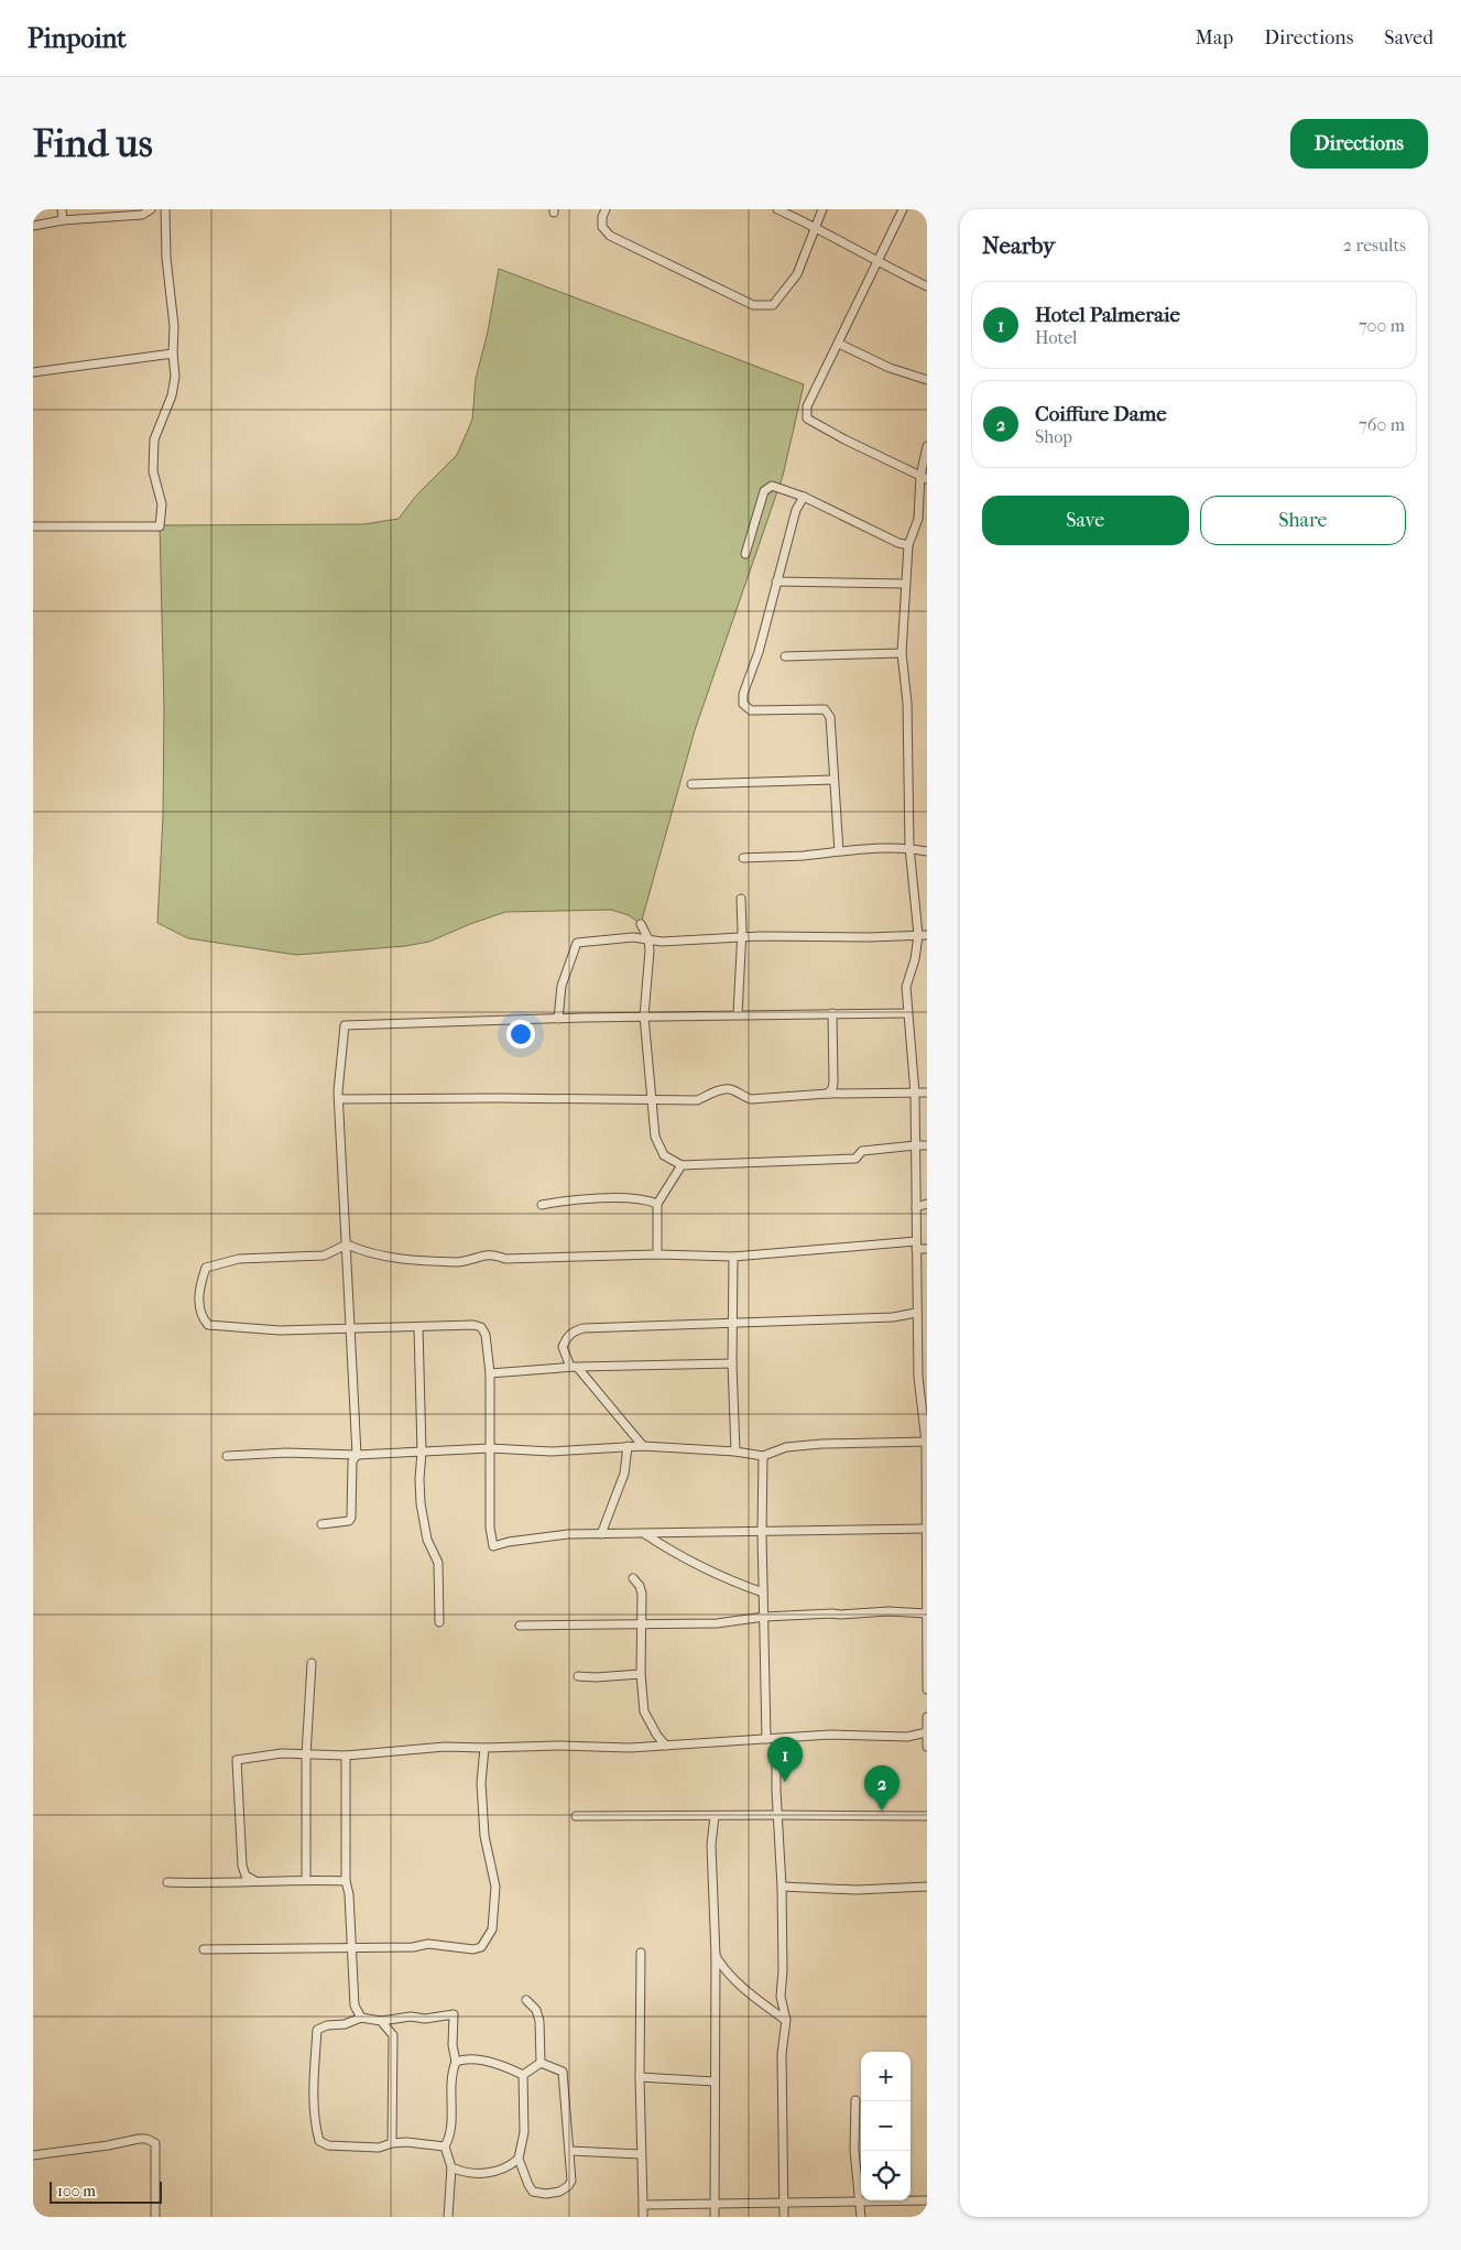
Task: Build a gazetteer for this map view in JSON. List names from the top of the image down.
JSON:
{
  "scale_bar": "100 m",
  "page": {
    "header": "Pinpoint",
    "nav": ["Map", "Directions", "Saved"],
    "buttons": [
      "Directions",
      ["Save", "Share"]
    ],
    "title": "Find us",
    "heading": ["Nearby", "2 results"],
    "list": [
      {
        "mark": "1",
        "name": "Hotel Palmeraie",
        "note": "Hotel",
        "value": "700 m"
      },
      {
        "mark": "2",
        "name": "Coiffure Dame",
        "note": "Shop",
        "value": "760 m"
      }
    ],
    "pins": ["1", "2"],
    "map_buttons": ["+", "−"],
    "scale": "100 m"
  }
}
